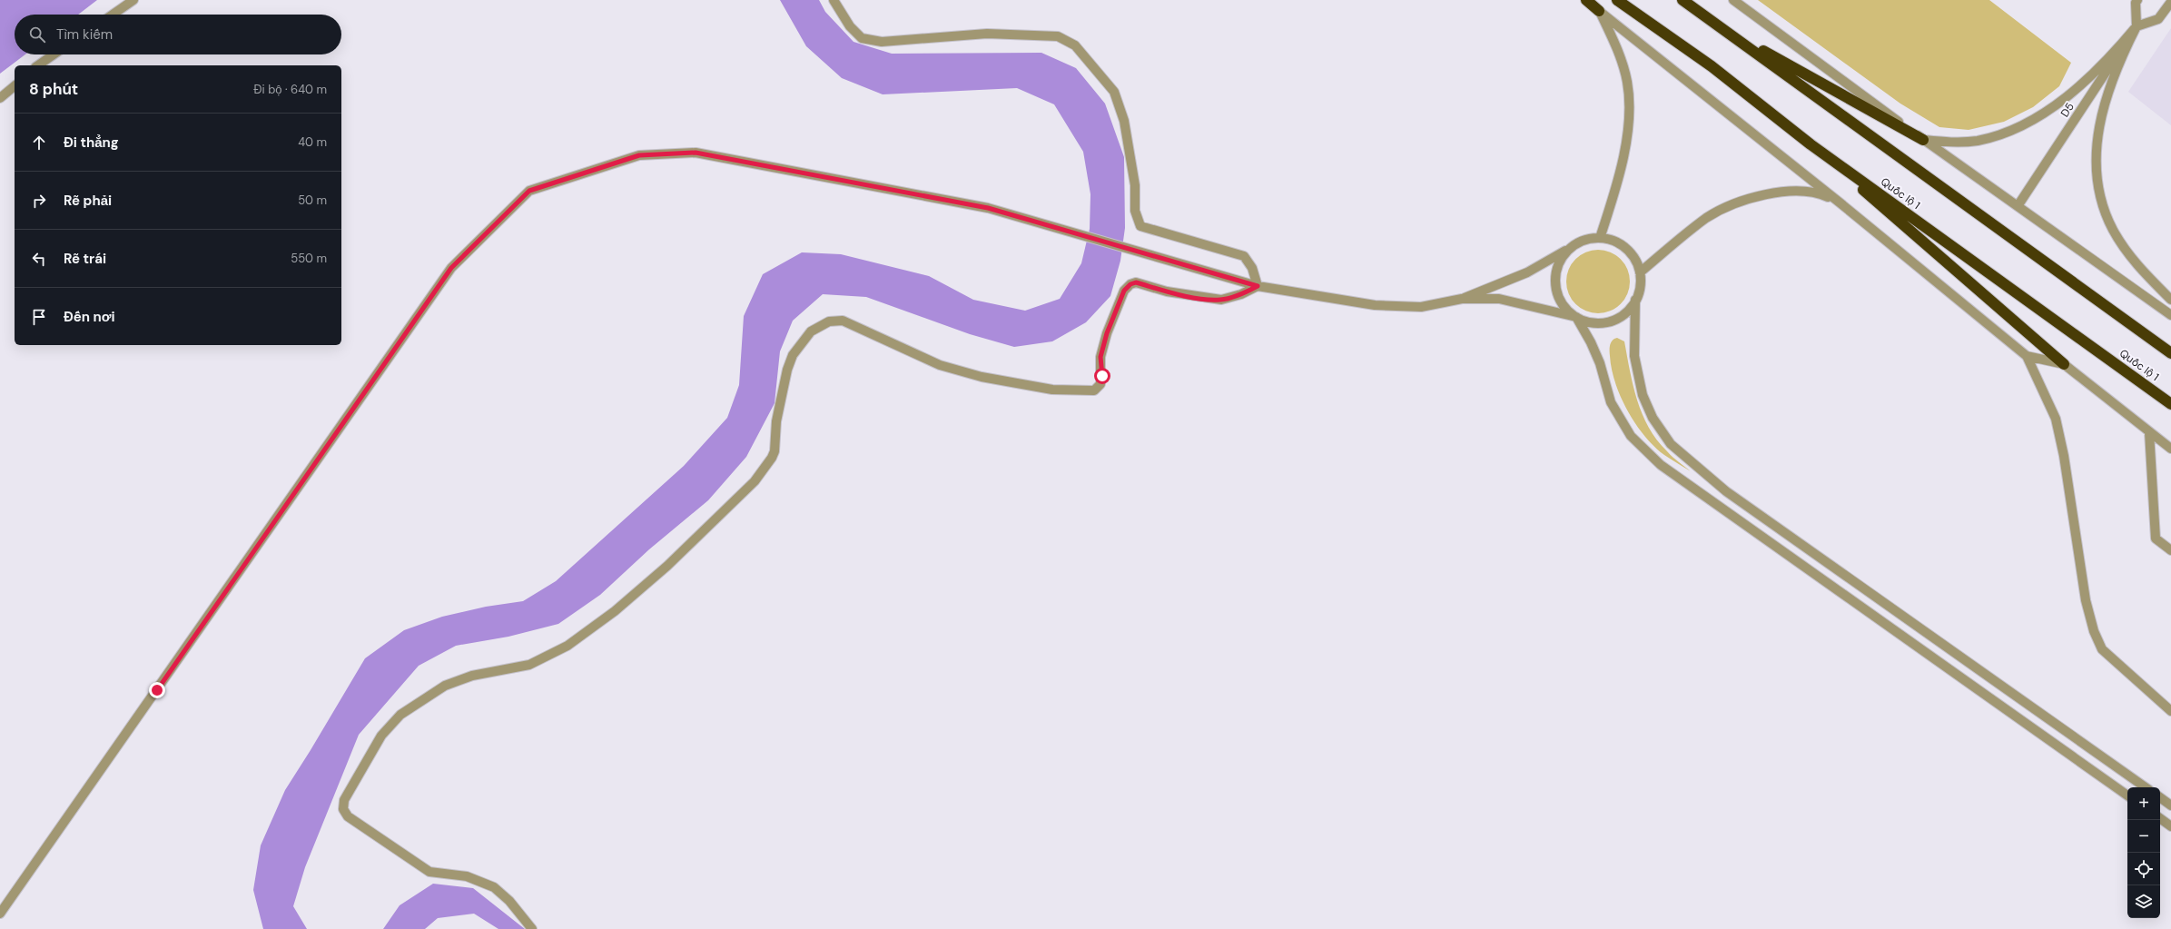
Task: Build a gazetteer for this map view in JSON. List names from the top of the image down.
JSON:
{
  "streets": {
    "highway": ["Quốc lộ 1"],
    "street": ["D5"]
  },
  "page": {
    "search": "Tìm kiếm",
    "heading": ["8 phút", "Đi bộ · 640 m"],
    "list": [
      ["Đi thẳng", "40 m"],
      ["Rẽ phải", "50 m"],
      ["Rẽ trái", "550 m"],
      "Đến nơi"
    ],
    "map_buttons": ["+", "−"]
  }
}
